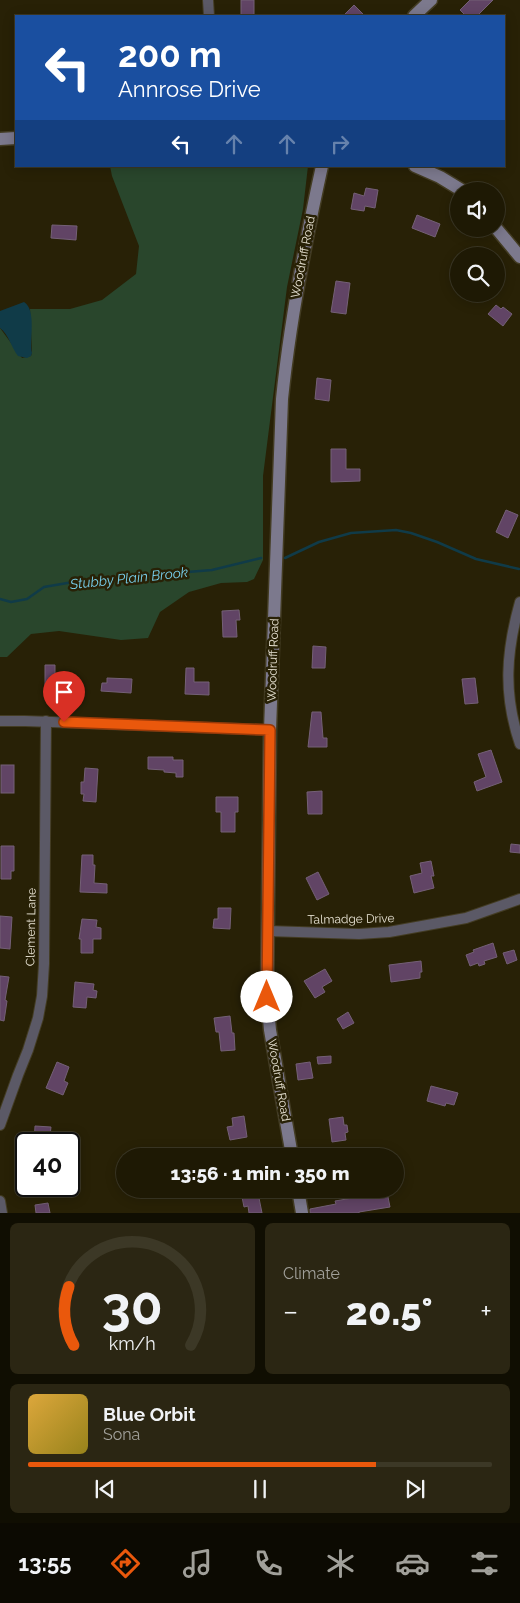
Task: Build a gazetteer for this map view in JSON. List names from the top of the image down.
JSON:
{
  "streets": {
    "street": ["Woodruff Road", "Talmadge Drive", "Clement Lane"]
  },
  "crossings": [
    ["Woodruff Road", "Talmadge Drive"]
  ],
  "water": ["Stubby Plain Brook"],
  "page": {
    "turn": ["200 m", "Annrose Drive"],
    "limit": "40",
    "trip": "13:56 · 1 min · 350 m",
    "tile": "Climate",
    "heat": ["−", "20.5°", "+"],
    "song": ["Blue Orbit", "Sona"],
    "tabs": "13:55",
    "gauge": ["30", "km/h"]
  }
}
